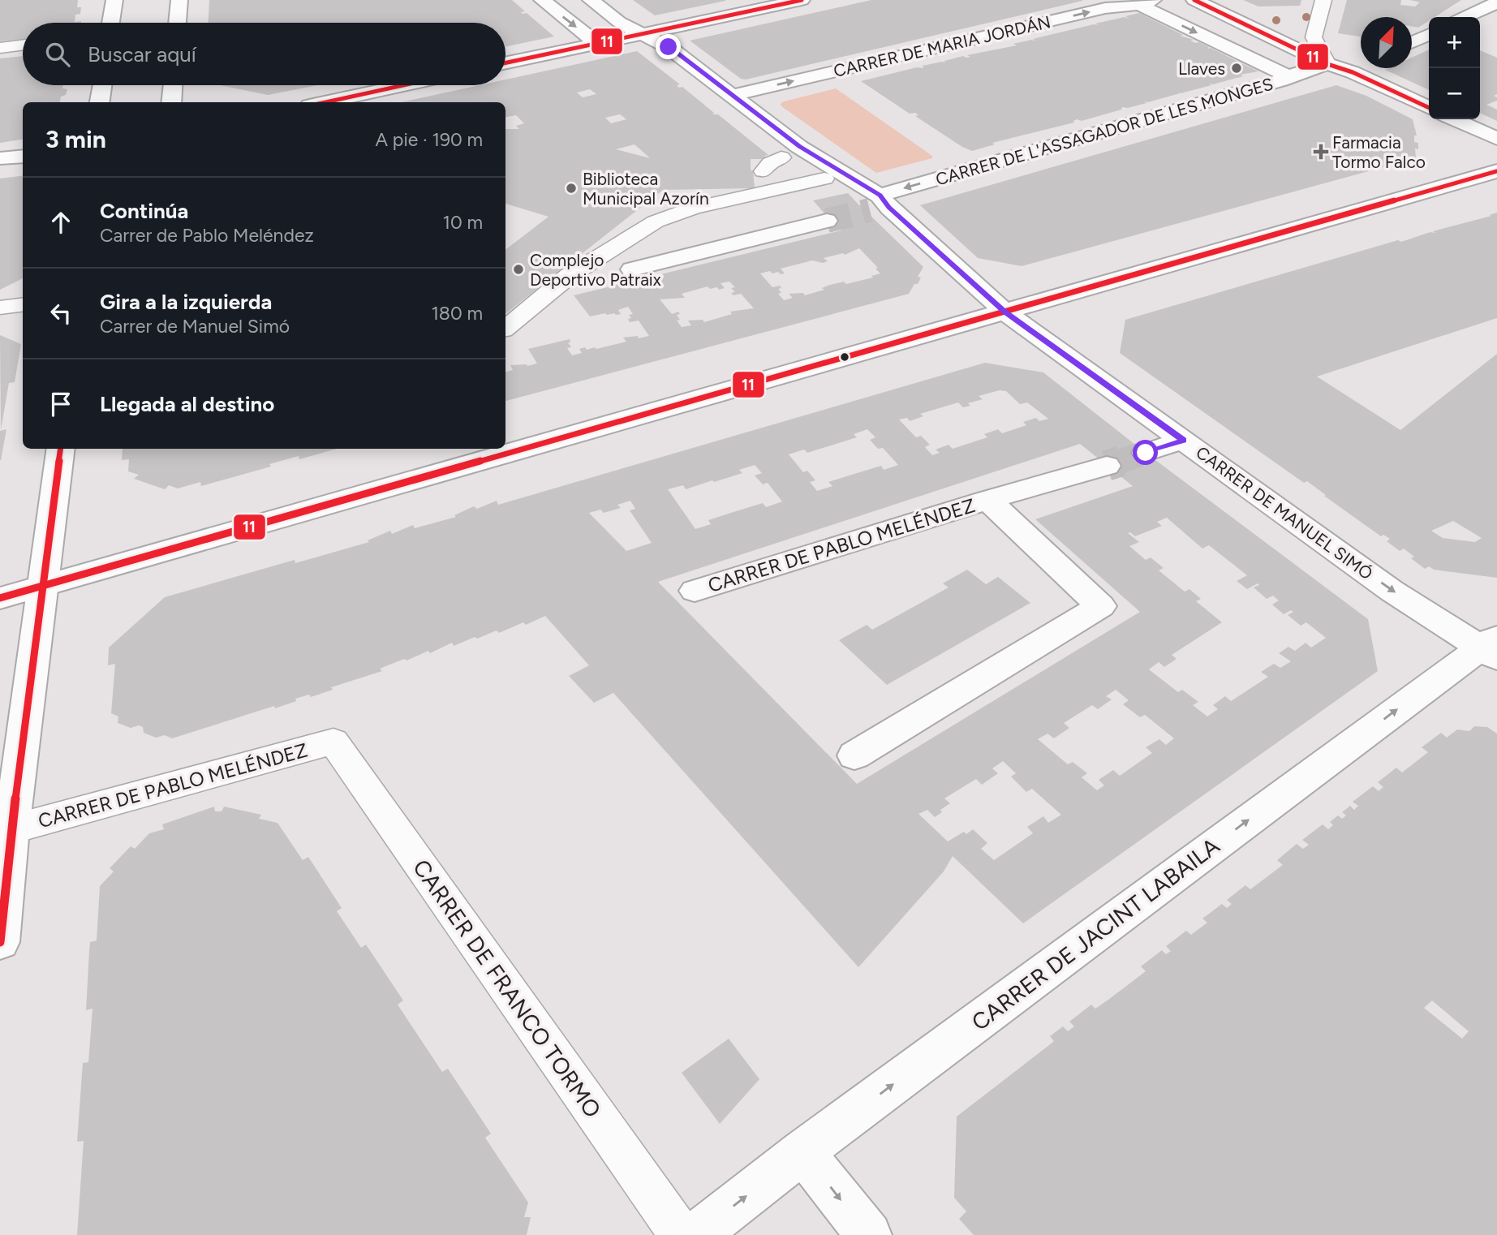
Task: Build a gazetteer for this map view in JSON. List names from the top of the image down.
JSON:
{
  "streets": {
    "street": [
      "CARRER DE MARIA JORDÁN",
      "CARRER DE L'ASSAGADOR DE LES MONGES",
      "CARRER DE MANUEL SIMÓ",
      "CARRER DE PABLO MELÉNDEZ",
      "CARRER DE JACINT LABAILA",
      "CARRER DE FRANCO TORMO"
    ]
  },
  "crossings": [
    ["CARRER DE MARIA JORDÁN", "CARRER DE MANUEL SIMÓ"],
    ["CARRER DE L'ASSAGADOR DE LES MONGES", "CARRER DE MANUEL SIMÓ"],
    ["CARRER DE MANUEL SIMÓ", "CARRER DE JACINT LABAILA"],
    ["CARRER DE PABLO MELÉNDEZ", "CARRER DE FRANCO TORMO"]
  ],
  "one_way": ["CARRER DE JACINT LABAILA"],
  "places": {
    "other": ["Llaves", "Biblioteca Municipal Azorín", "Complejo Deportivo Patraix"],
    "health": ["Farmacia Tormo Falco"]
  },
  "lines": ["transit line 11"],
  "north": "top right",
  "page": {
    "map_buttons": ["+", "−"],
    "search": "Buscar aquí",
    "heading": ["3 min", "A pie · 190 m"],
    "list": [
      ["Continúa", "Carrer de Pablo Meléndez", "10 m"],
      ["Gira a la izquierda", "Carrer de Manuel Simó", "180 m"],
      "Llegada al destino"
    ]
  }
}
